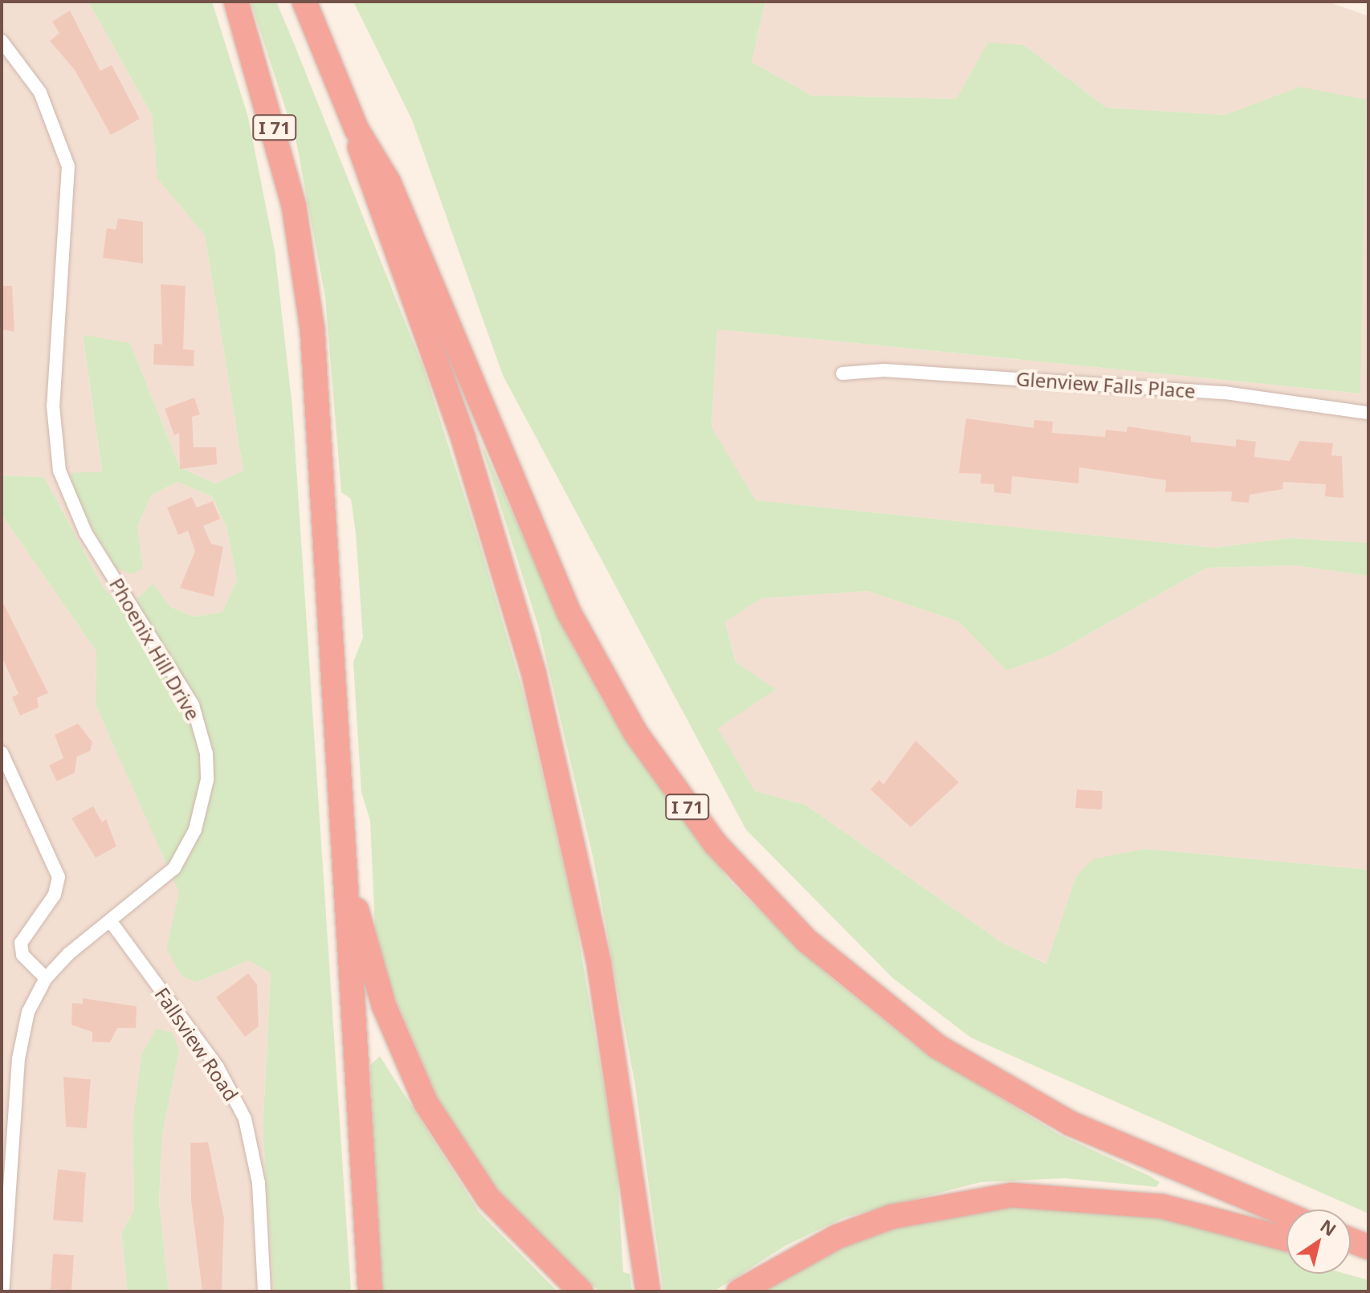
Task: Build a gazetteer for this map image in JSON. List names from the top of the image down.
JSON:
{
  "streets": {
    "highway": ["I 71"],
    "street": ["Glenview Falls Place", "Phoenix Hill Drive", "Fallsview Road"]
  },
  "crossings": [
    ["Phoenix Hill Drive", "Fallsview Road"]
  ],
  "north": "top right"
}
